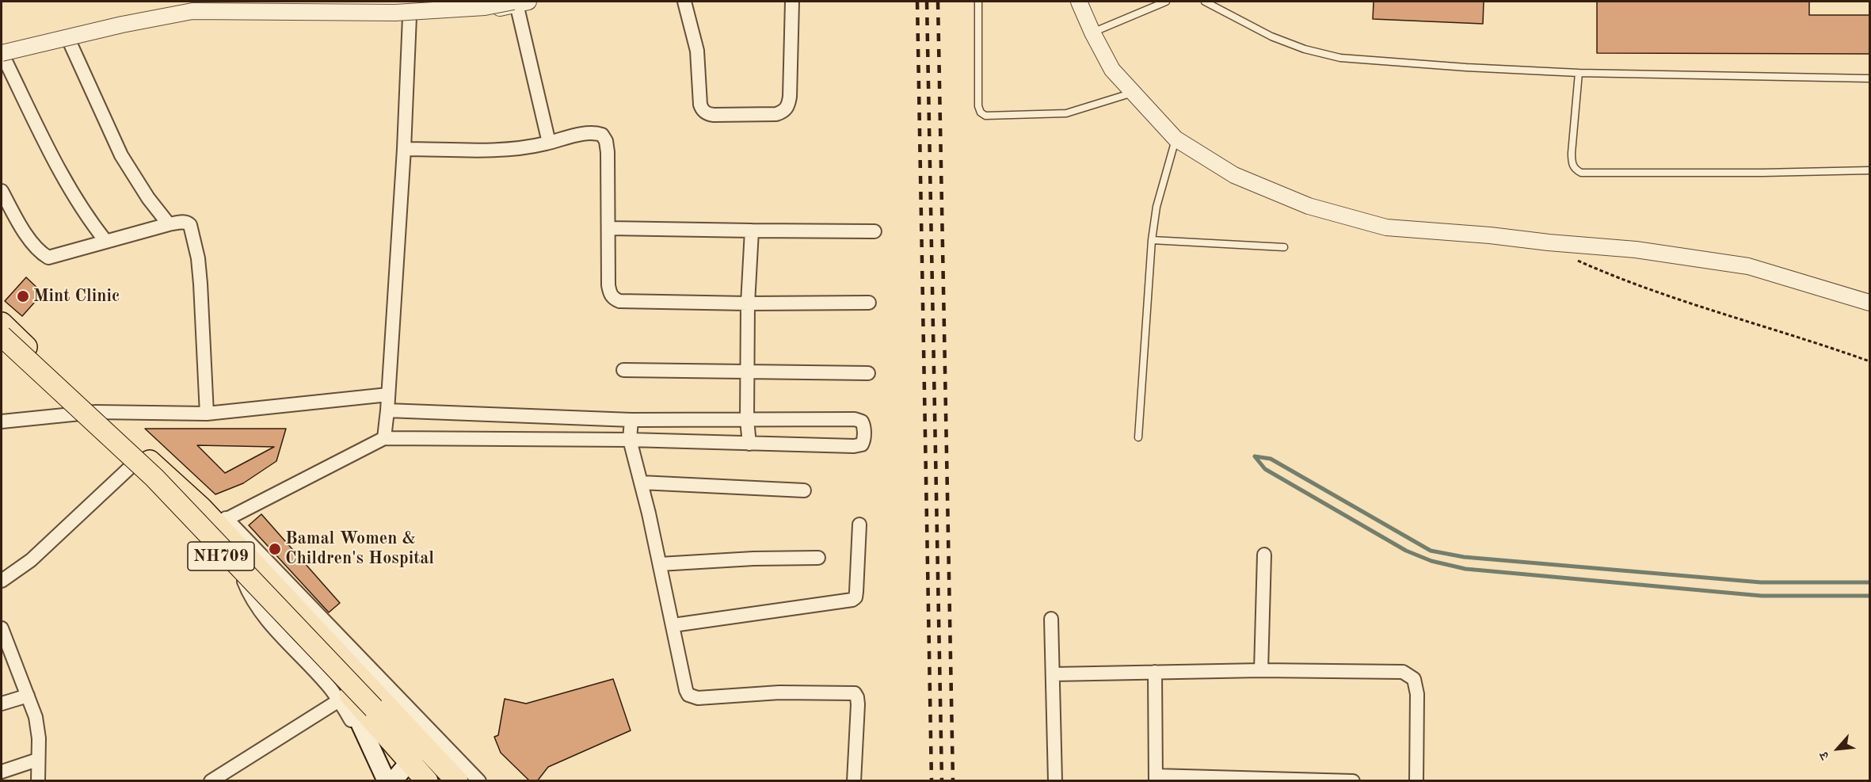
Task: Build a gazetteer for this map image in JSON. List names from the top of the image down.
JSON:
{
  "streets": {
    "highway": ["NH709"]
  },
  "places": ["Mint Clinic", "Bamal Women & Children's Hospital"],
  "north": "bottom left"
}
